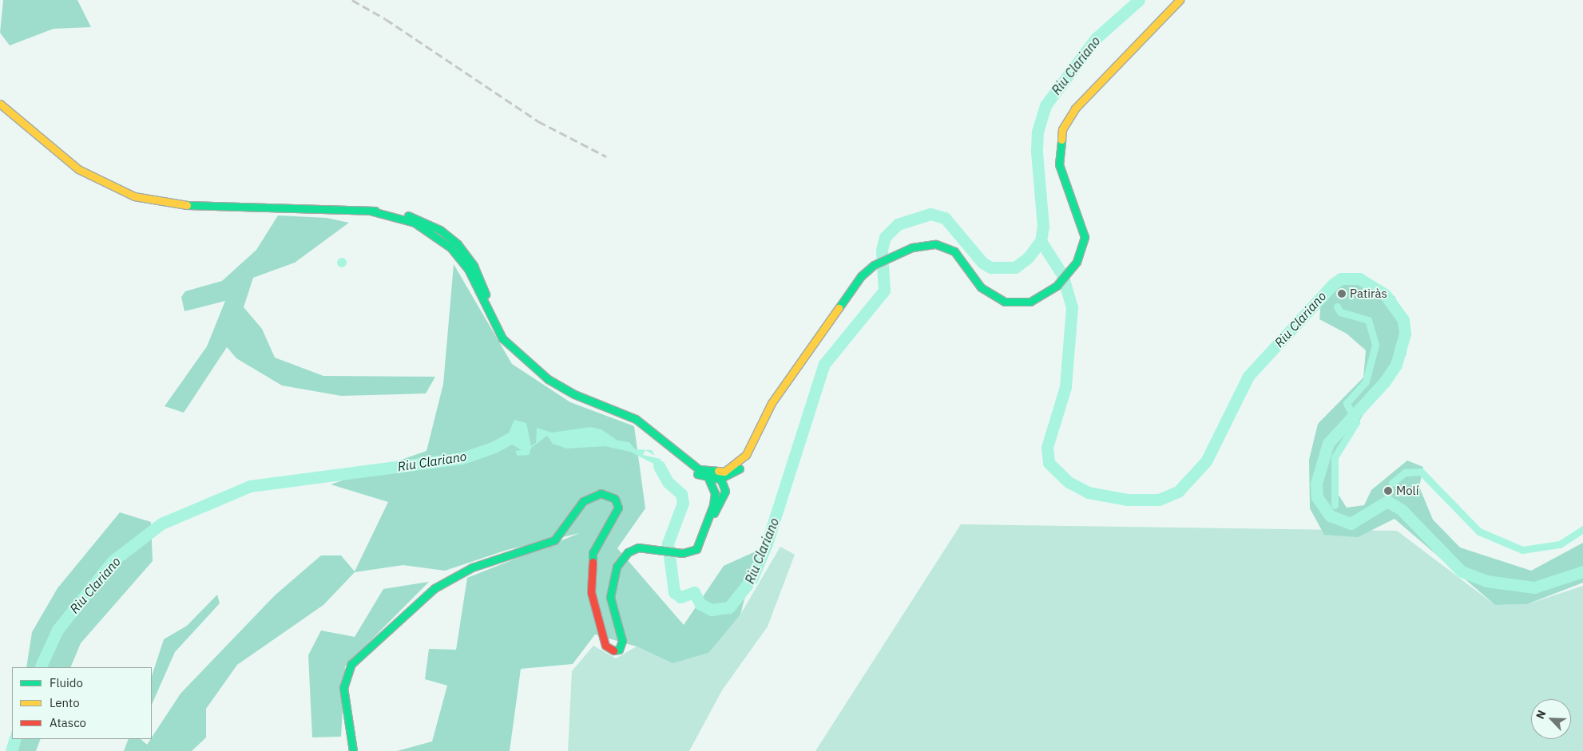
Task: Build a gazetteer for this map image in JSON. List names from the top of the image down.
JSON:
{
  "water": ["Riu Clariano"],
  "places": ["Patiràs", "Molí"],
  "legend": ["Fluido", "Lento", "Atasco"],
  "north": "top left"
}
